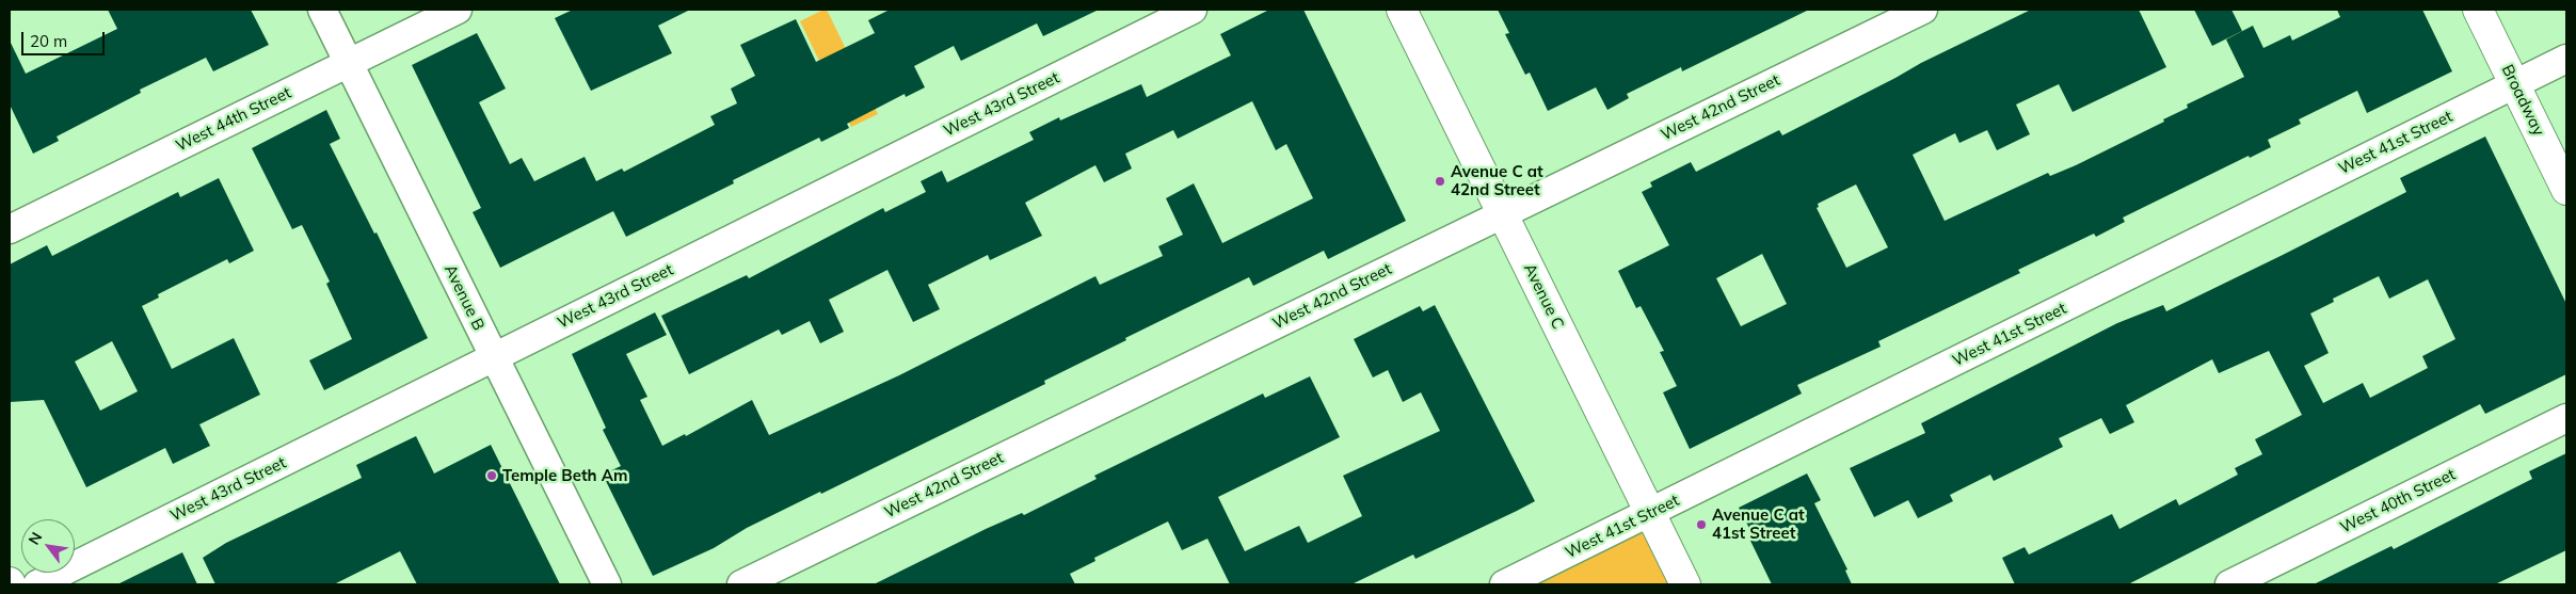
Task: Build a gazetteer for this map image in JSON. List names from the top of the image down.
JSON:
{
  "streets": {
    "main road": ["Broadway", "Avenue C"],
    "street": [
      "West 43rd Street",
      "West 42nd Street",
      "West 44th Street",
      "West 41st Street",
      "Avenue B",
      "West 40th Street"
    ]
  },
  "crossings": [
    ["Broadway", "West 41st Street"],
    ["West 43rd Street", "Avenue B"],
    ["West 42nd Street", "Avenue C"],
    ["West 44th Street", "Avenue B"],
    ["West 41st Street", "Avenue C"]
  ],
  "places": ["Avenue C at 42nd Street", "Temple Beth Am", "Avenue C at 41st Street"],
  "scale_bar": "20 m",
  "north": "top left"
}
